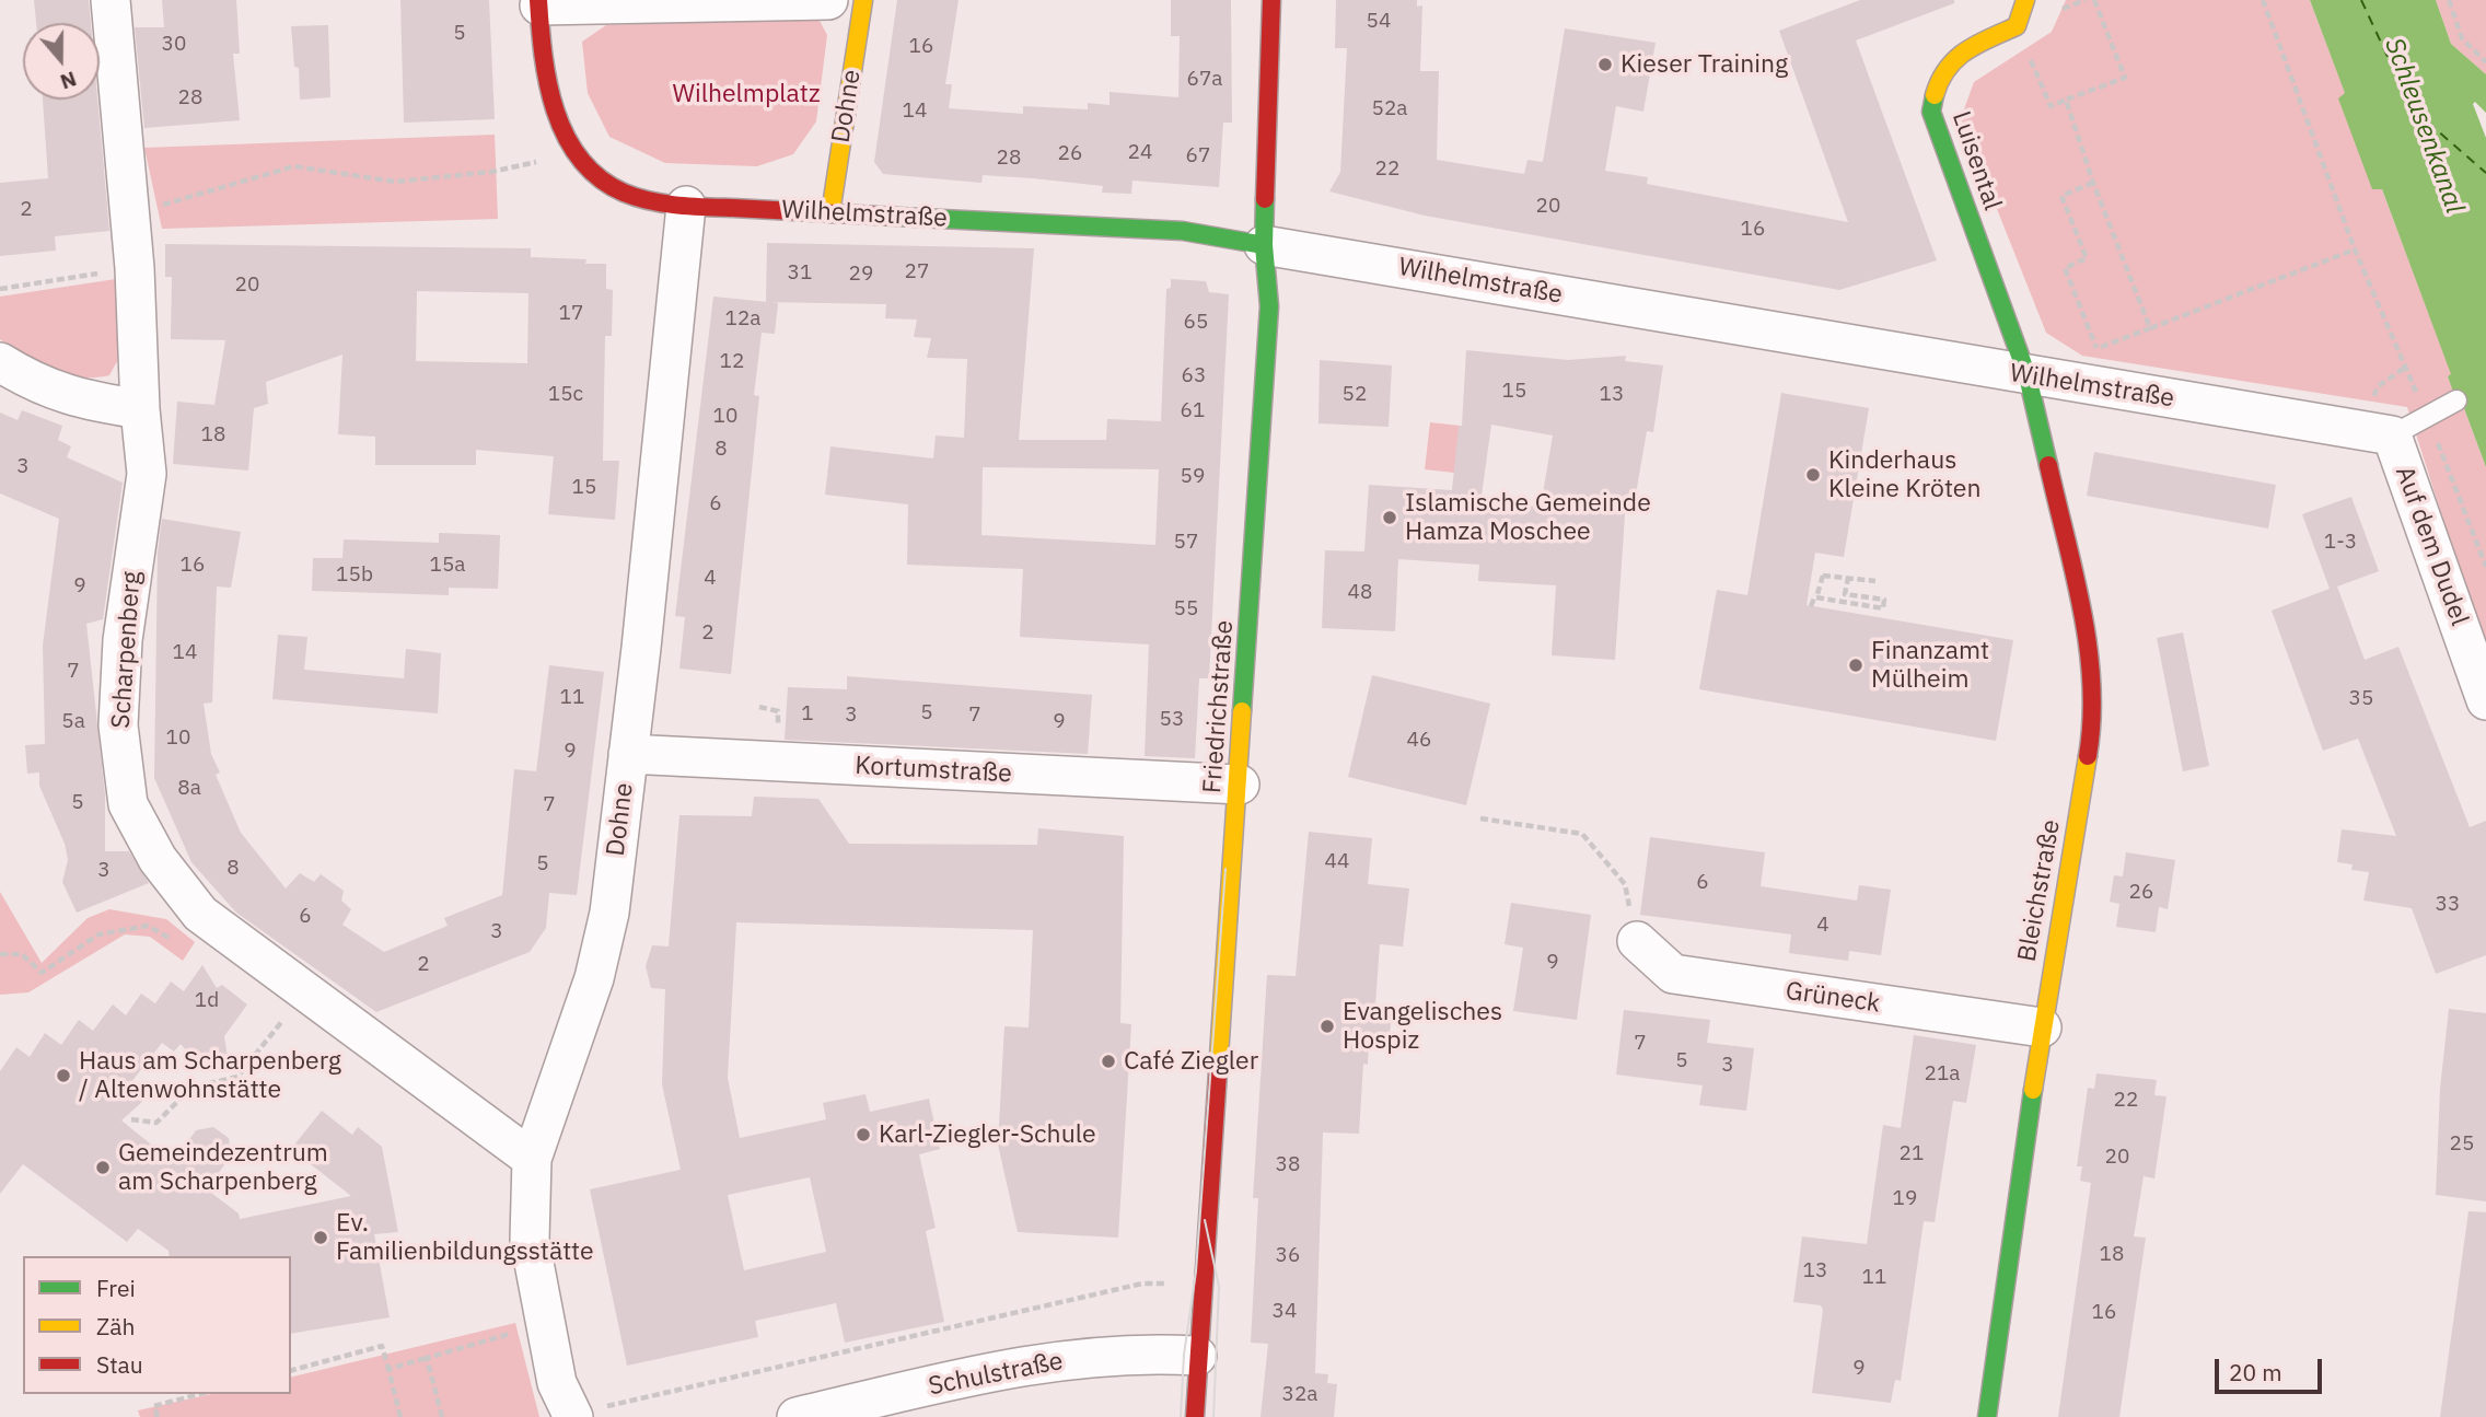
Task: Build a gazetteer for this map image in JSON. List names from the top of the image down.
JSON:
{
  "streets": {
    "main road": [
      "Dohne",
      "Luisental",
      "Wilhelmstraße",
      "Friedrichstraße",
      "Bleichstraße"
    ],
    "street": [
      "Auf dem Dudel",
      "Scharpenberg",
      "Kortumstraße",
      "Grüneck",
      "Schulstraße"
    ]
  },
  "crossings": [
    ["Dohne", "Wilhelmstraße"],
    ["Dohne", "Scharpenberg"],
    ["Dohne", "Kortumstraße"],
    ["Luisental", "Wilhelmstraße"],
    ["Luisental", "Bleichstraße"],
    ["Wilhelmstraße", "Auf dem Dudel"],
    ["Wilhelmstraße", "Friedrichstraße"],
    ["Wilhelmstraße", "Bleichstraße"],
    ["Friedrichstraße", "Kortumstraße"],
    ["Friedrichstraße", "Schulstraße"],
    ["Bleichstraße", "Grüneck"]
  ],
  "water": ["Schleusenkanal"],
  "parks": ["Wilhelmplatz"],
  "places": [
    "Kieser Training",
    "Kinderhaus Kleine Kröten",
    "Islamische Gemeinde Hamza Moschee",
    "Finanzamt Mülheim",
    "Evangelisches Hospiz",
    "Café Ziegler",
    "Haus am Scharpenberg / Altenwohnstätte",
    "Karl-Ziegler-Schule",
    "Gemeindezentrum am Scharpenberg",
    "Ev. Familienbildungsstätte"
  ],
  "house_numbers": [
    "54",
    "5",
    "30",
    "16",
    "67a",
    "28",
    "52a",
    "14",
    "24",
    "26",
    "67",
    "28",
    "22",
    "20",
    "2",
    "16",
    "27",
    "31",
    "29",
    "20",
    "17",
    "12a",
    "65",
    "12",
    "63",
    "15",
    "15c",
    "52",
    "13",
    "61",
    "10",
    "18",
    "8",
    "3",
    "59",
    "15",
    "6",
    "57",
    "1-3",
    "16",
    "15a",
    "15b",
    "4",
    "9",
    "48",
    "55",
    "2",
    "14",
    "7",
    "11",
    "35",
    "5",
    "1",
    "3",
    "7",
    "53",
    "5a",
    "9",
    "10",
    "46",
    "9",
    "8a",
    "5",
    "7",
    "44",
    "5",
    "8",
    "3",
    "6",
    "26",
    "33",
    "6",
    "4",
    "3",
    "9",
    "2",
    "1d",
    "7",
    "5",
    "3",
    "21a",
    "22",
    "25",
    "21",
    "20",
    "38",
    "19",
    "18",
    "36",
    "13",
    "11",
    "34",
    "16",
    "9",
    "32a"
  ],
  "legend": ["Frei", "Zäh", "Stau"],
  "scale_bar": "20 m",
  "north": "bottom"
}
